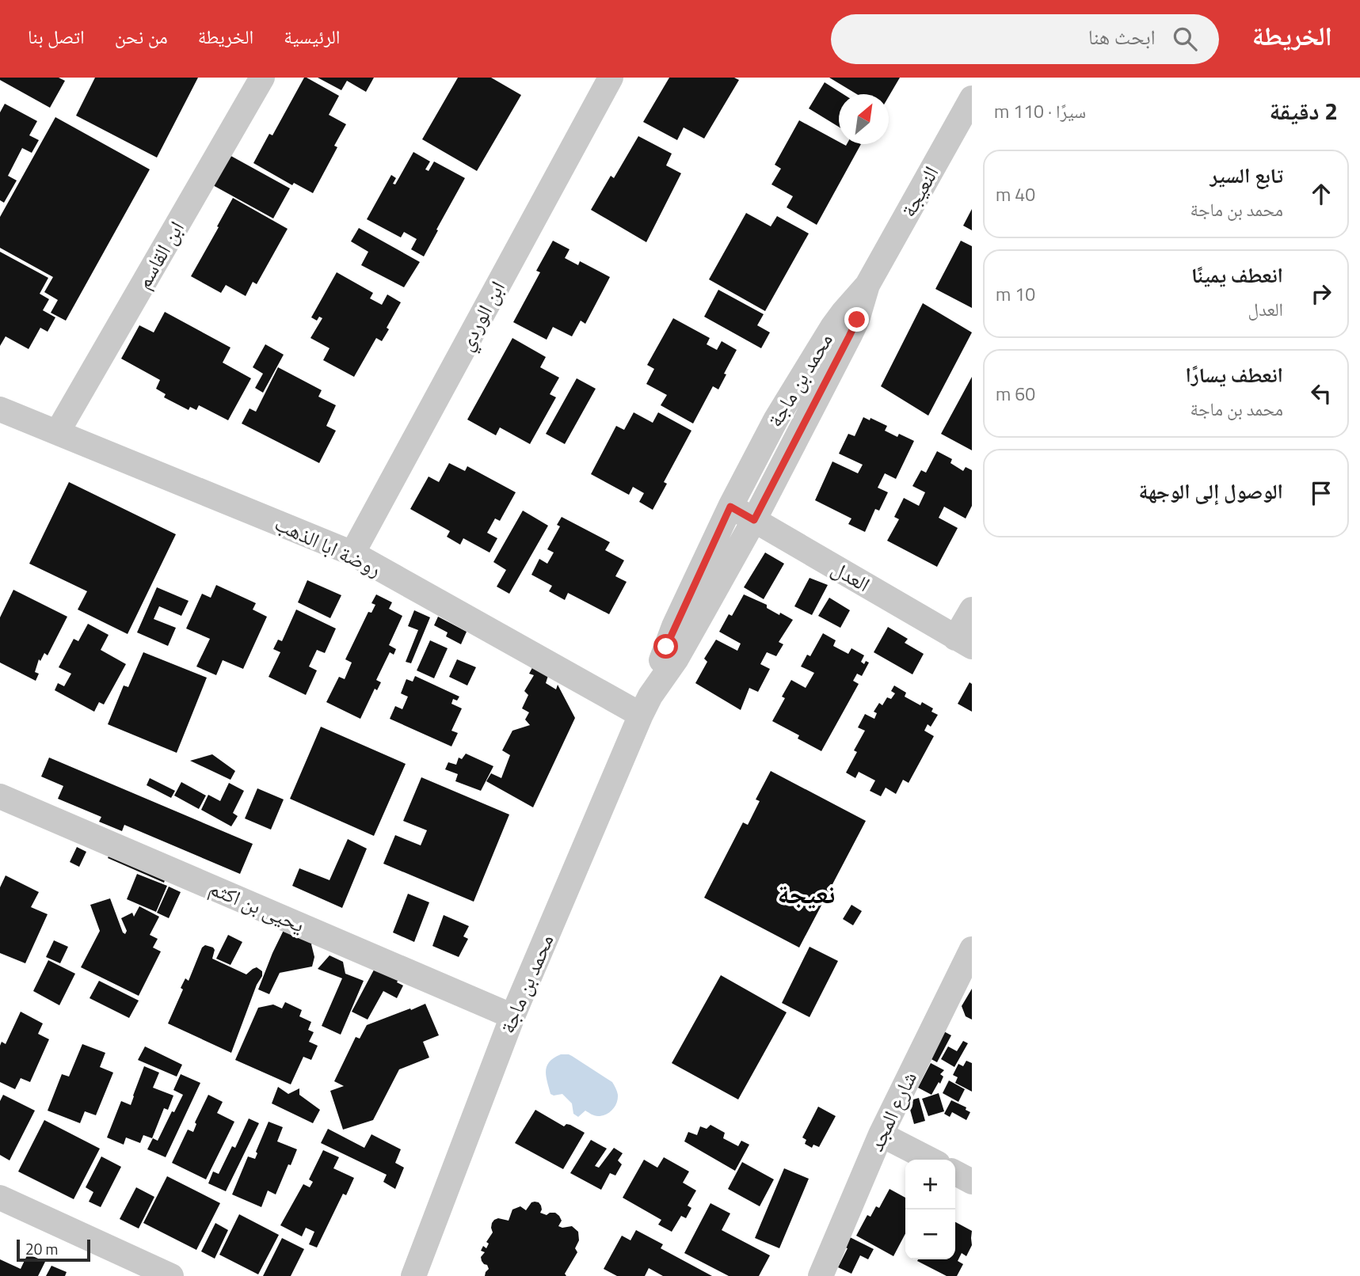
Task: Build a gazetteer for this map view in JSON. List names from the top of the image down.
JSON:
{
  "streets": {
    "street": [
      "النعيجة",
      "ابن القاسم",
      "ابن الوردي",
      "محمد بن ماجة",
      "روضة ابا الذهب",
      "العدل",
      "يحيى بن اكثم",
      "شارع المجد"
    ]
  },
  "crossings": [
    ["النعيجة", "محمد بن ماجة"],
    ["ابن القاسم", "روضة ابا الذهب"],
    ["ابن الوردي", "روضة ابا الذهب"],
    ["محمد بن ماجة", "روضة ابا الذهب"],
    ["محمد بن ماجة", "العدل"],
    ["محمد بن ماجة", "يحيى بن اكثم"]
  ],
  "districts": ["نعيجة"],
  "scale_bar": "20 m",
  "north": "top right",
  "page": {
    "header": "الخريطة",
    "search": "ابحث هنا",
    "nav": [
      "الرئيسية",
      "الخريطة",
      "من نحن",
      "اتصل بنا"
    ],
    "heading": ["2 دقيقة", "سيرًا · 110 m"],
    "list": [
      ["تابع السير", "محمد بن ماجة", "40 m"],
      ["انعطف يمينًا", "العدل", "10 m"],
      ["انعطف يسارًا", "محمد بن ماجة", "60 m"],
      "الوصول إلى الوجهة"
    ],
    "map_buttons": ["+", "−"],
    "scale": "20 m"
  }
}
